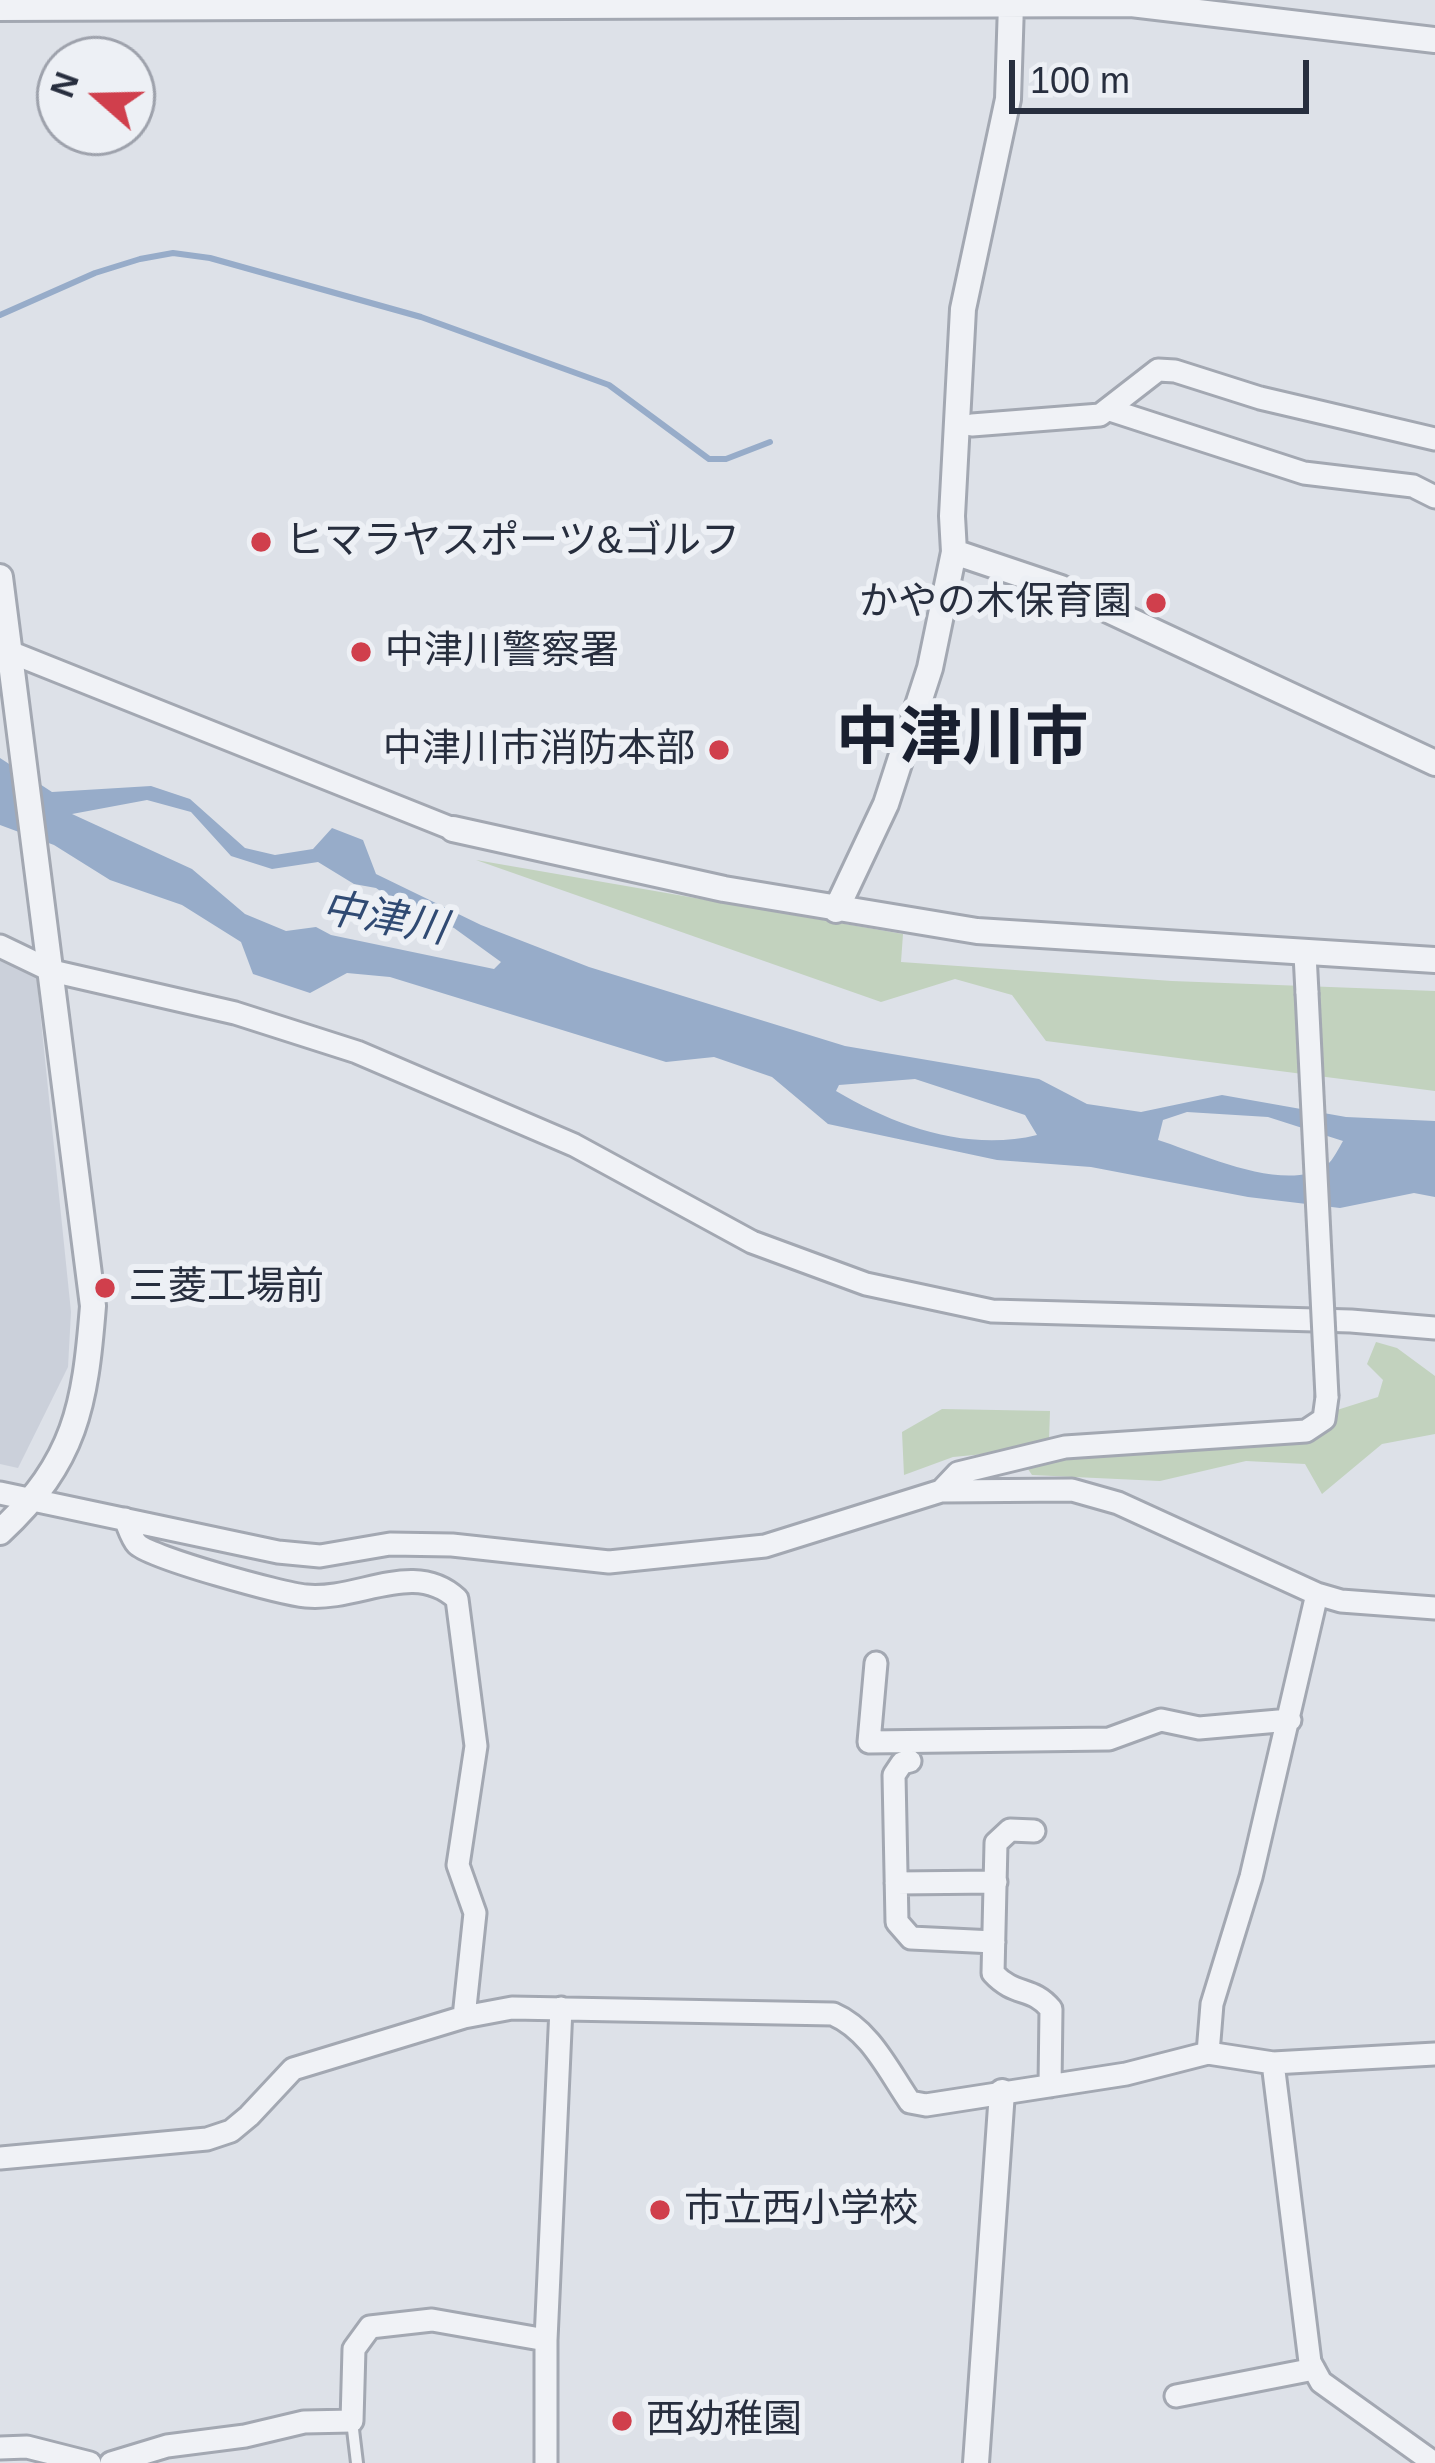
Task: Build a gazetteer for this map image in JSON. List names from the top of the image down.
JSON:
{
  "districts": ["中津川市"],
  "water": ["中津川"],
  "places": [
    "ヒマラヤスポーツ&ゴルフ",
    "かやの木保育園",
    "中津川警察署",
    "中津川市消防本部",
    "三菱工場前",
    "市立西小学校",
    "西幼稚園"
  ],
  "scale_bar": "100 m",
  "north": "left"
}
